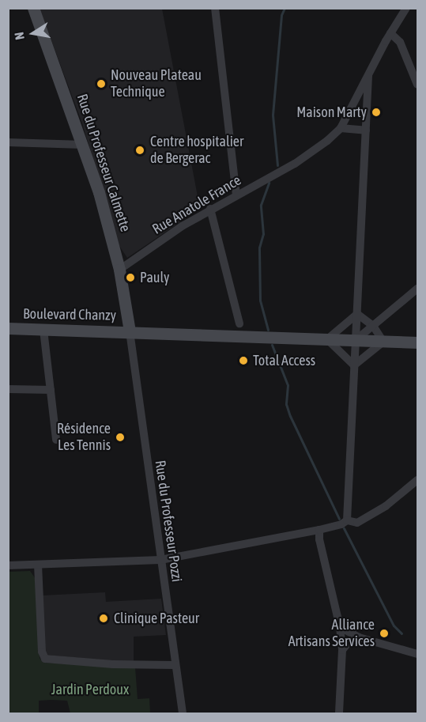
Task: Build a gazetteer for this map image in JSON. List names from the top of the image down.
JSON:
{
  "streets": {
    "main road": ["Rue du Professeur Calmette", "Boulevard Chanzy"],
    "street": ["Rue Anatole France", "Rue du Professeur Pozzi"]
  },
  "crossings": [
    ["Rue du Professeur Calmette", "Rue Anatole France"],
    ["Rue du Professeur Calmette", "Boulevard Chanzy"],
    ["Rue du Professeur Calmette", "Rue du Professeur Pozzi"],
    ["Boulevard Chanzy", "Rue du Professeur Pozzi"]
  ],
  "parks": ["Jardin Perdoux"],
  "places": [
    "Nouveau Plateau Technique",
    "Maison Marty",
    "Centre hospitalier de Bergerac",
    "Pauly",
    "Total Access",
    "Résidence Les Tennis",
    "Clinique Pasteur",
    "Alliance Artisans Services"
  ],
  "north": "left"
}
